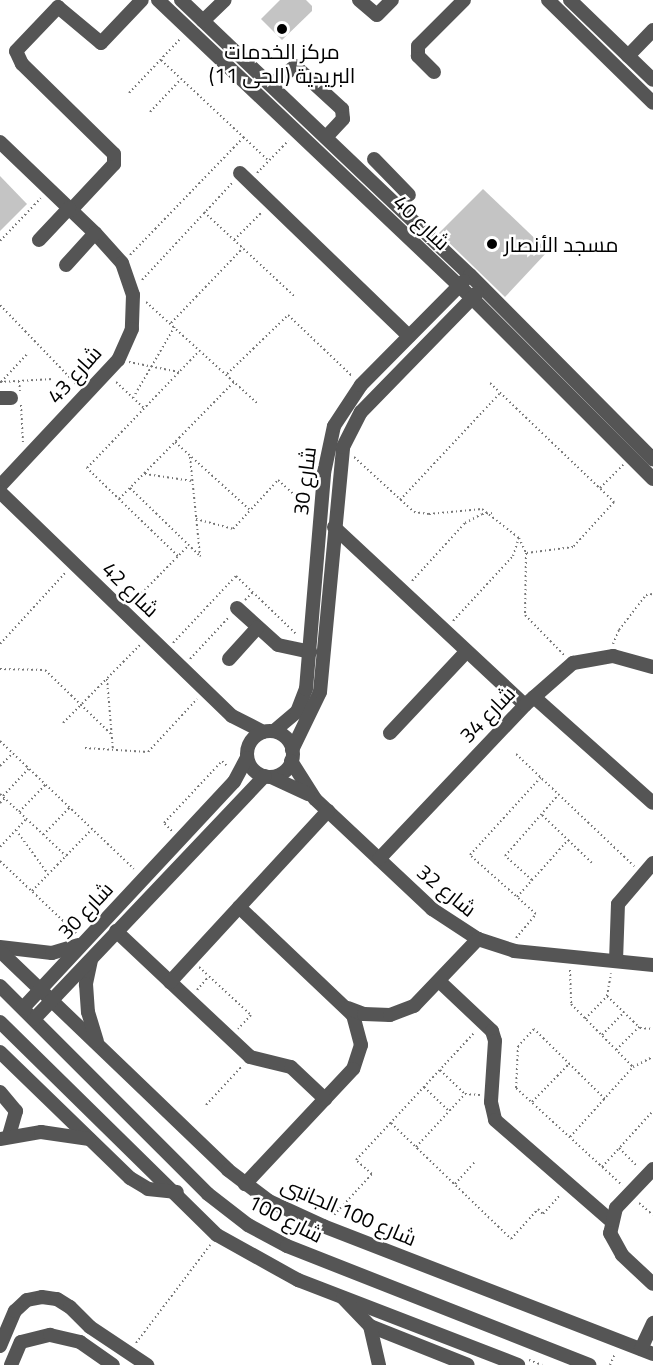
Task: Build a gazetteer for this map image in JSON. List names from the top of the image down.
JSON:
{
  "streets": {
    "street": [
      "شارع 40",
      "شارع 43",
      "شارع 30",
      "شارع 42",
      "شارع 34",
      "شارع 32",
      "شارع 100 الجانبى",
      "شارع 100"
    ]
  },
  "crossings": [
    ["شارع 40", "شارع 30"],
    ["شارع 30", "شارع 42"],
    ["شارع 30", "شارع 32"],
    ["شارع 30", "شارع 100 الجانبى"],
    ["شارع 30", "شارع 100"],
    ["شارع 42", "شارع 32"],
    ["شارع 34", "شارع 32"]
  ],
  "places": ["مركز الخدمات البريدية (الحى 11)", "مسجد الأنصار"]
}
